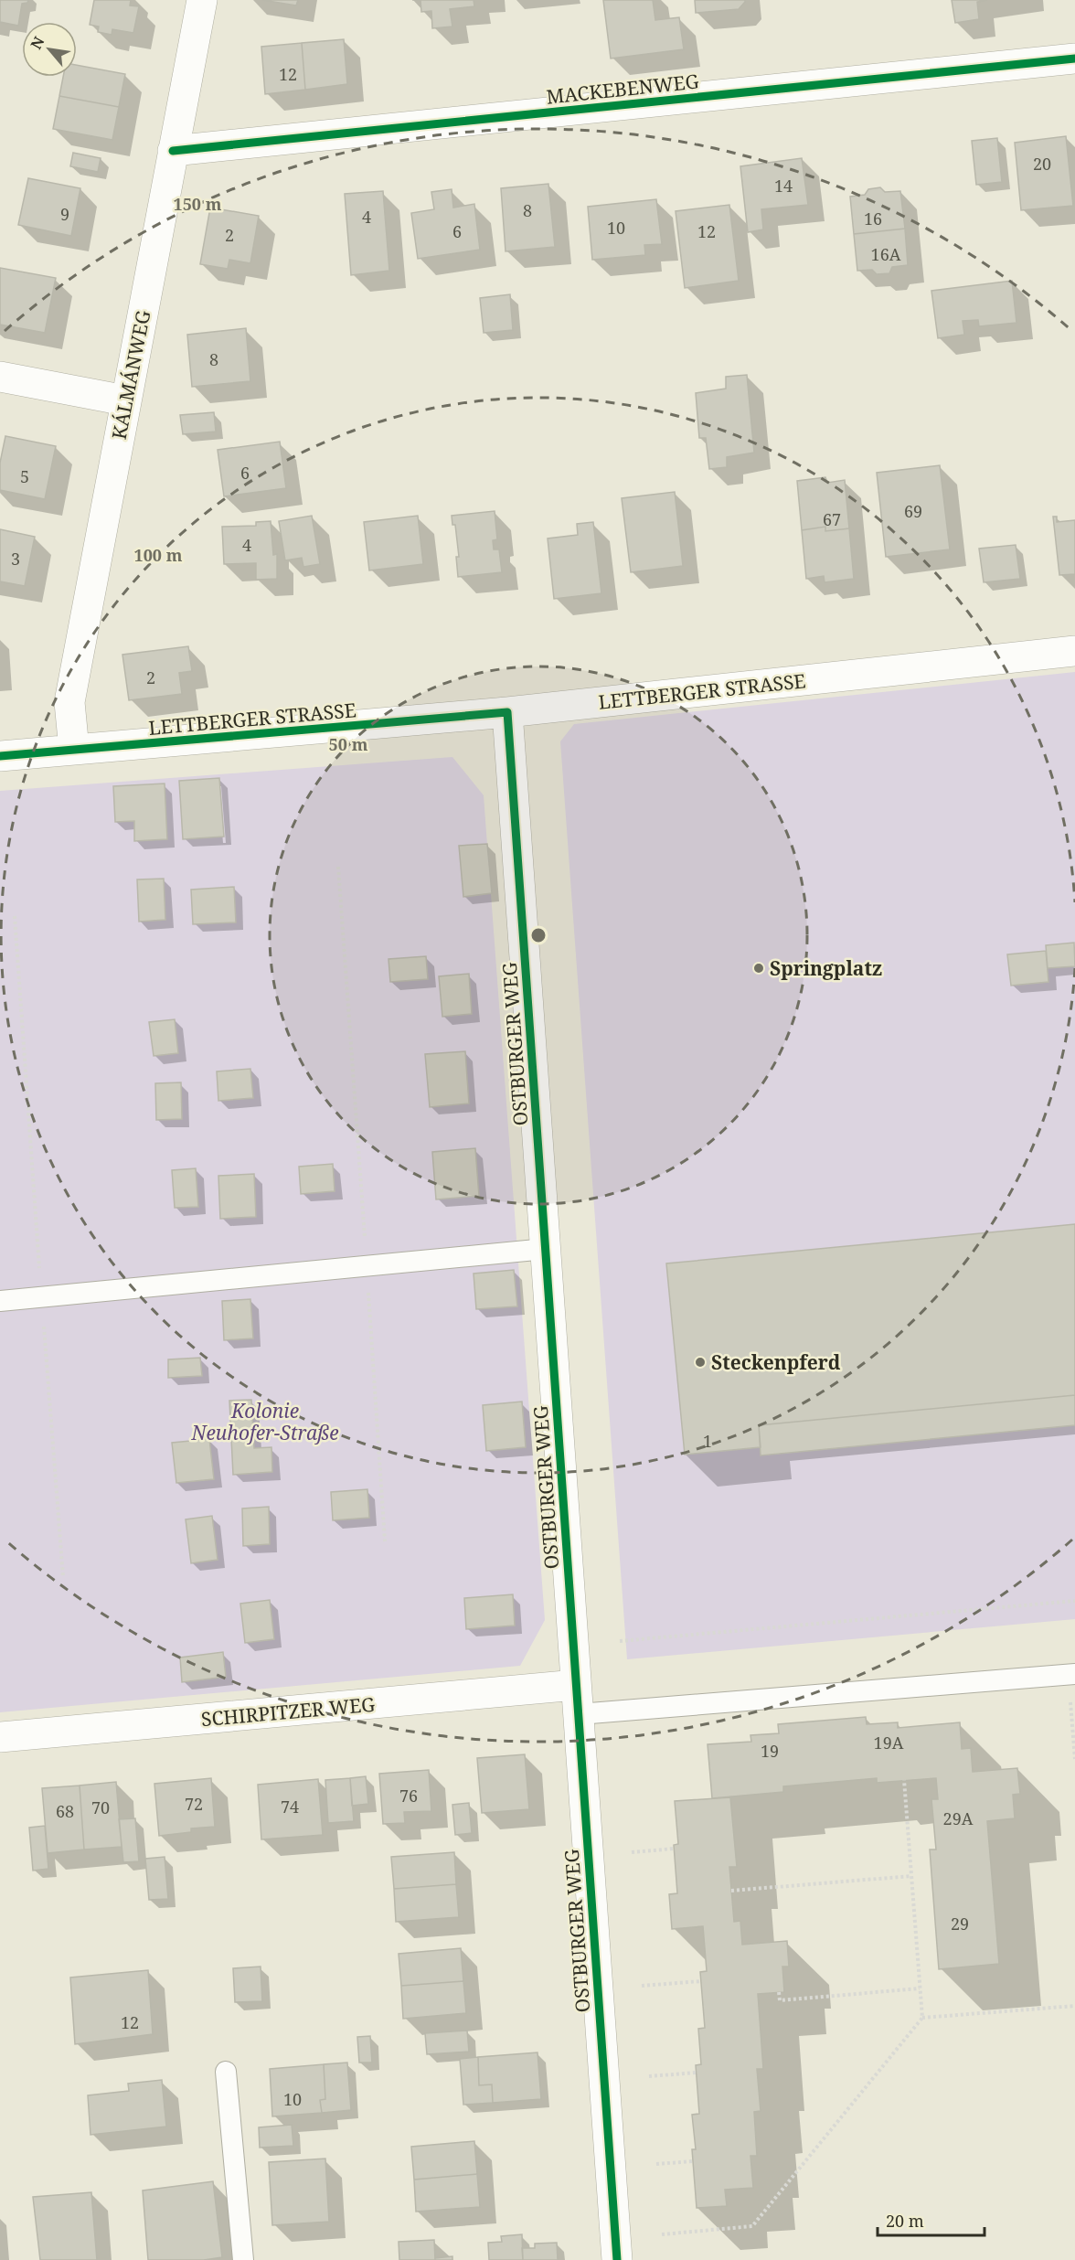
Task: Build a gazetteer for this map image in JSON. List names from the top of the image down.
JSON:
{
  "streets": {
    "street": [
      "MACKEBENWEG",
      "KÁLMÁNWEG",
      "LETTBERGER STRASSE",
      "OSTBURGER WEG",
      "SCHIRPITZER WEG"
    ]
  },
  "crossings": [
    ["MACKEBENWEG", "KÁLMÁNWEG"],
    ["KÁLMÁNWEG", "LETTBERGER STRASSE"],
    ["LETTBERGER STRASSE", "OSTBURGER WEG"],
    ["OSTBURGER WEG", "SCHIRPITZER WEG"]
  ],
  "parks": ["Kolonie Neuhofer-Straße"],
  "places": ["Springplatz", "Steckenpferd"],
  "house_numbers": [
    "12",
    "20",
    "14",
    "8",
    "9",
    "4",
    "16",
    "10",
    "6",
    "12",
    "2",
    "16A",
    "8",
    "6",
    "5",
    "69",
    "67",
    "4",
    "3",
    "2",
    "1",
    "19A",
    "19",
    "76",
    "72",
    "74",
    "70",
    "68",
    "29A",
    "29",
    "12",
    "10"
  ],
  "scale_bar": "20 m",
  "north": "top left",
  "rings": ["150 m", "100 m", "50 m"]
}
